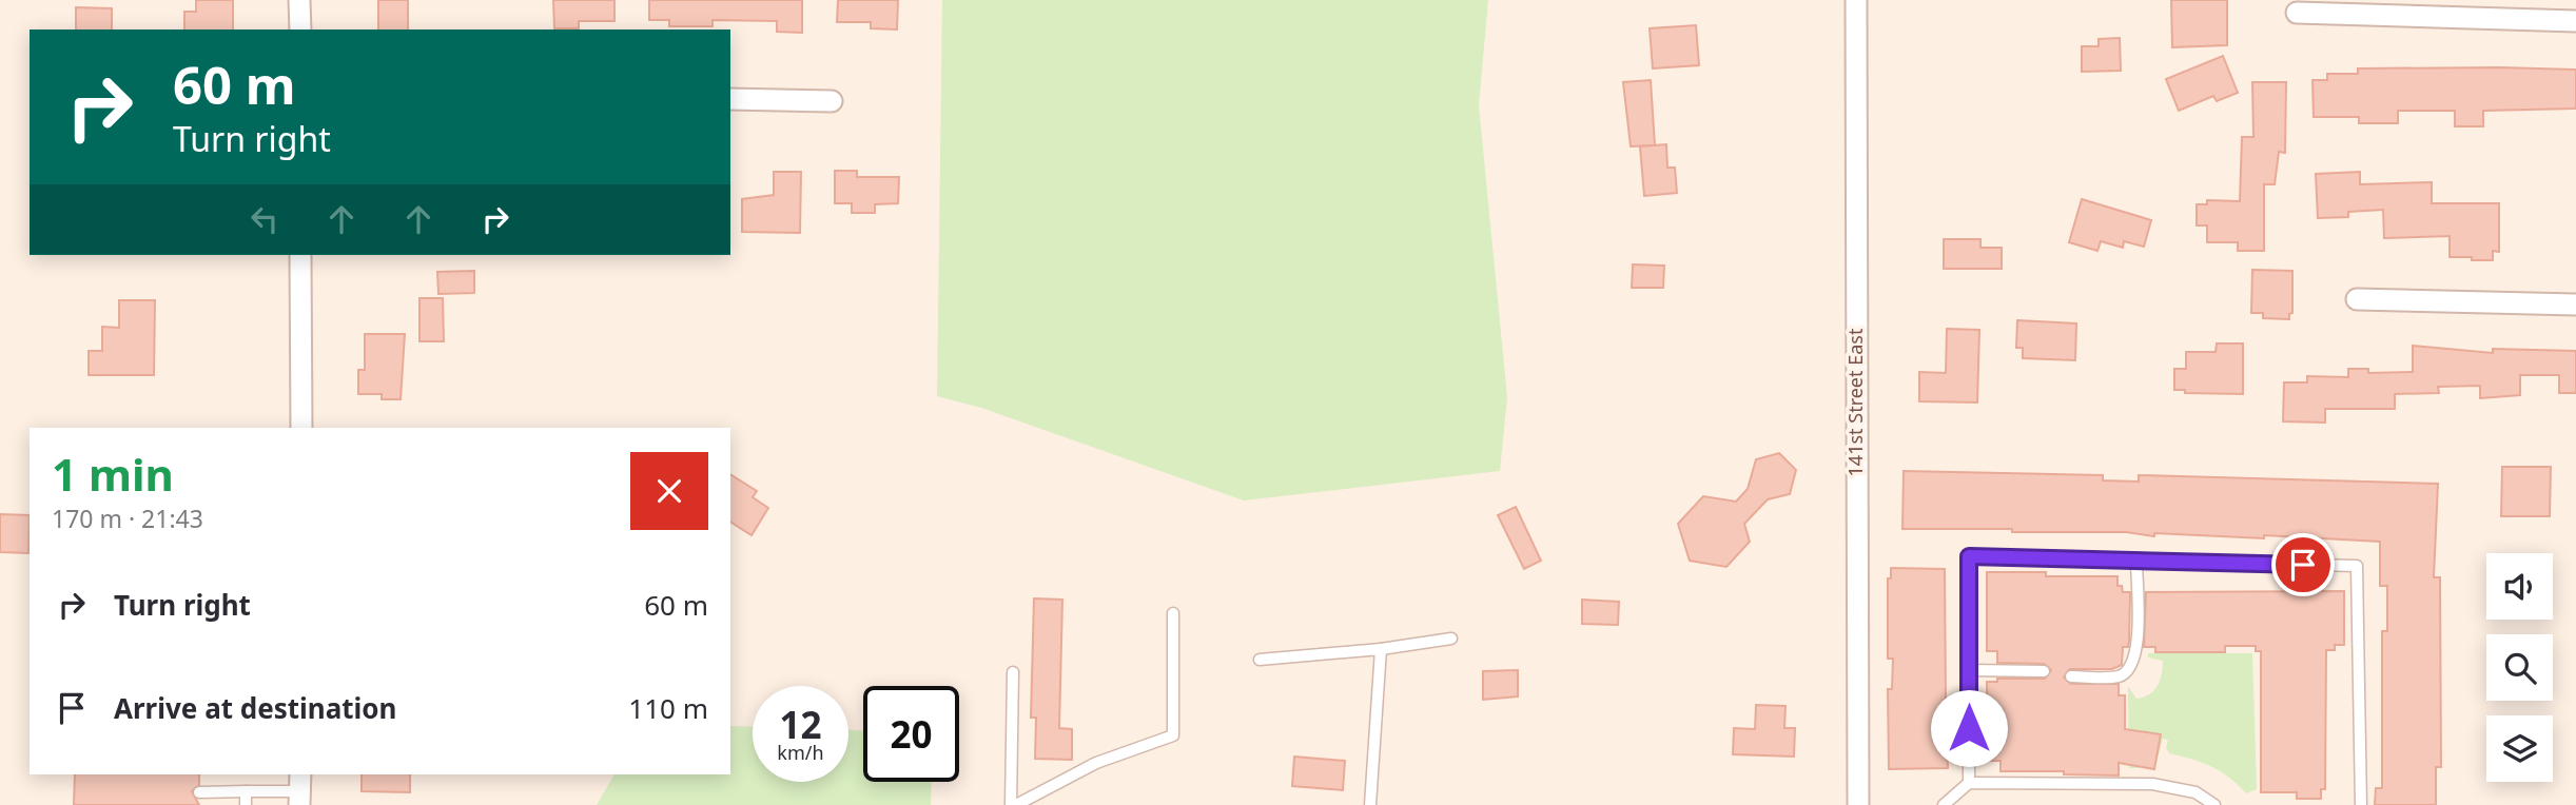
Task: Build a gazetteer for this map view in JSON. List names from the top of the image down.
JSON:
{
  "streets": {
    "street": ["141st Street East"]
  },
  "page": {
    "turn": ["60 m", "Turn right"],
    "heading": ["1 min", "170 m · 21:43"],
    "list": [
      {
        "name": "Turn right",
        "value": "60 m"
      },
      {
        "name": "Arrive at destination",
        "value": "110 m"
      }
    ],
    "speed": "12 km/h",
    "limit": "20"
  }
}
